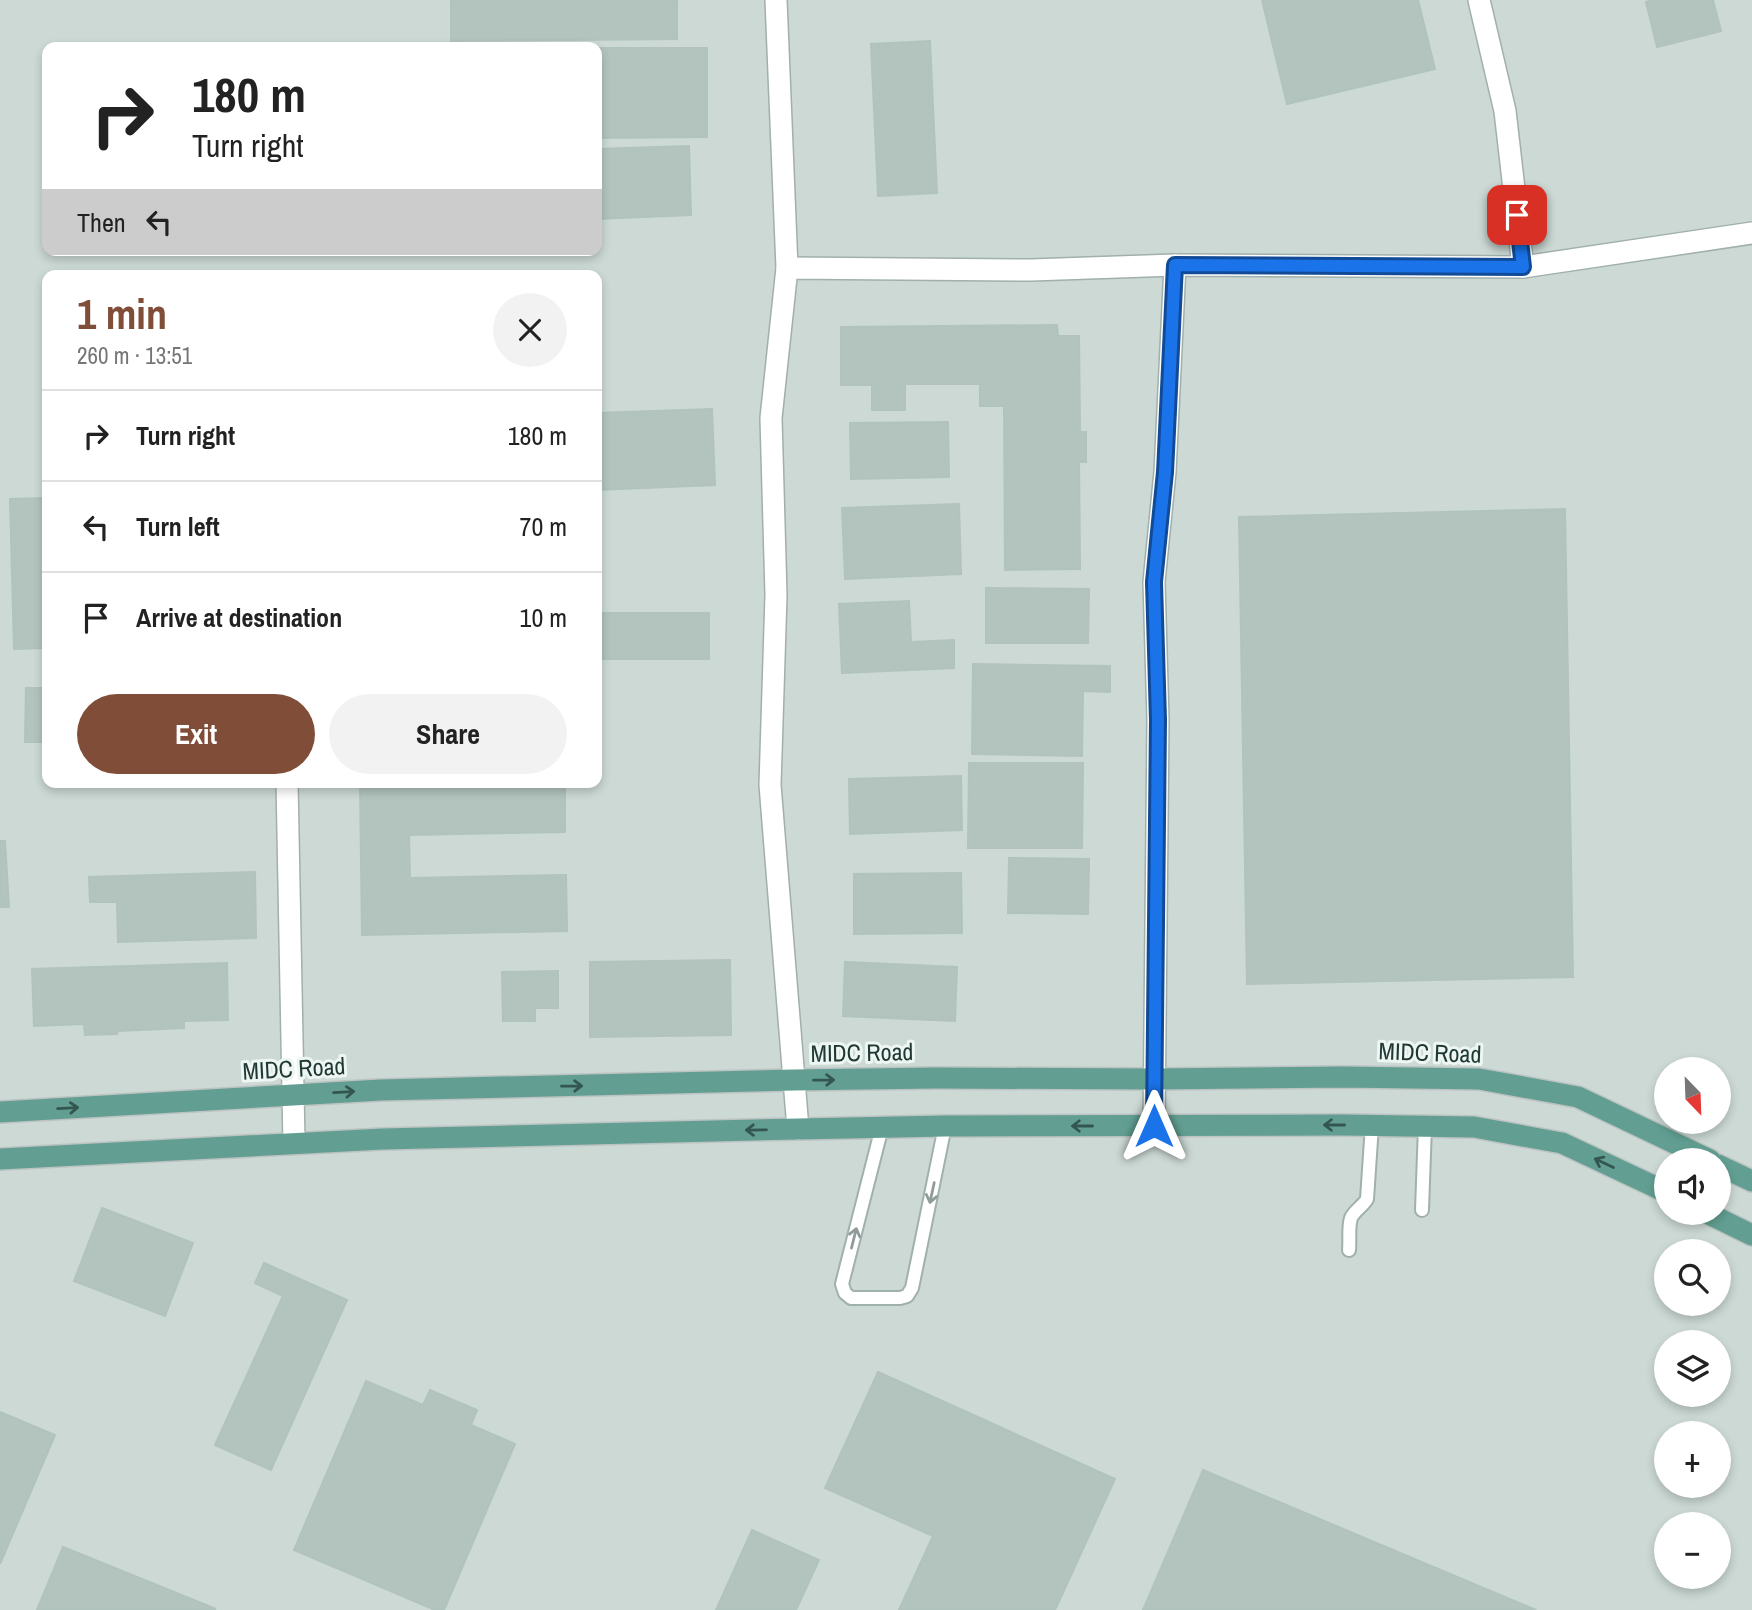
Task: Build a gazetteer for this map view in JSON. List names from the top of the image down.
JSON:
{
  "streets": {
    "main road": ["MIDC Road"]
  },
  "north": "bottom right",
  "page": {
    "turn": ["180 m", "Turn right"],
    "then": "Then",
    "heading": ["1 min", "260 m · 13:51"],
    "list": [
      {
        "name": "Turn right",
        "value": "180 m"
      },
      {
        "name": "Turn left",
        "value": "70 m"
      },
      {
        "name": "Arrive at destination",
        "value": "10 m"
      }
    ],
    "buttons": ["Exit", "Share"],
    "map_buttons": ["+", "−"]
  }
}
